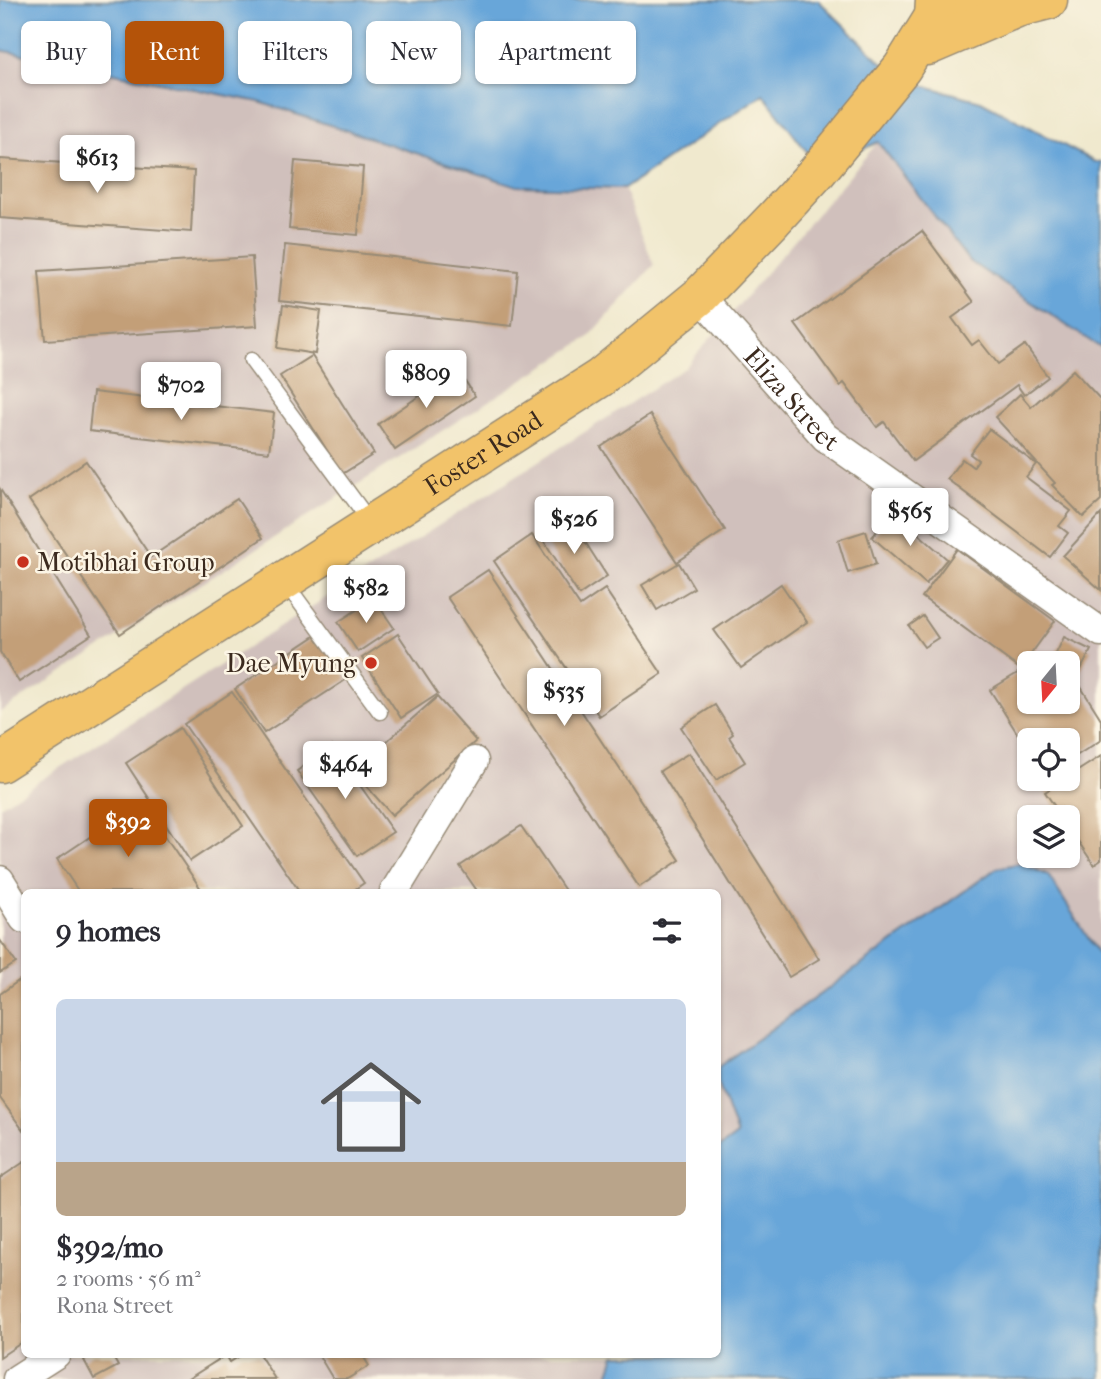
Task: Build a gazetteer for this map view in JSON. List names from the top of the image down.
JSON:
{
  "streets": {
    "main road": ["Foster Road"],
    "street": ["Eliza Street"]
  },
  "crossings": [
    ["Eliza Street", "Foster Road"]
  ],
  "places": ["Motibhai Group", "Dae Myung"],
  "north": "bottom",
  "page": {
    "chip": [
      "Buy",
      "Rent",
      "Filters",
      "New",
      "Apartment"
    ],
    "price": [
      "$613",
      "$809",
      "$702",
      "$565",
      "$526",
      "$582",
      "$535",
      "$464",
      "$392"
    ],
    "heading": "9 homes",
    "list": [
      {
        "name": "$392/mo",
        "note": "2 rooms · 56 m² · Rona Street"
      }
    ]
  }
}
